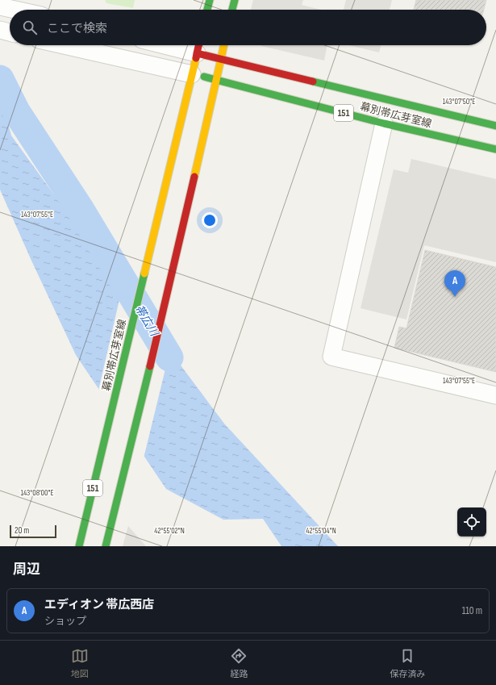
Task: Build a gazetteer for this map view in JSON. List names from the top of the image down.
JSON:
{
  "streets": {
    "main road": ["151", "幕別帯広芽室線"]
  },
  "crossings": [
    ["151", "幕別帯広芽室線"]
  ],
  "water": ["帯広川"],
  "scale_bar": "20 m",
  "page": {
    "search": "ここで検索",
    "pins": "A",
    "scale": "20 m",
    "heading": "周辺",
    "list": [
      {
        "mark": "A",
        "name": "エディオン 帯広西店",
        "note": "ショップ",
        "value": "110 m"
      }
    ],
    "nav": ["地図", "経路", "保存済み"]
  },
  "coordinates": [
    "143°07'50\"E",
    "143°07'55\"E",
    "143°08'00\"E",
    "42°55'02\"N",
    "42°55'04\"N"
  ]
}
